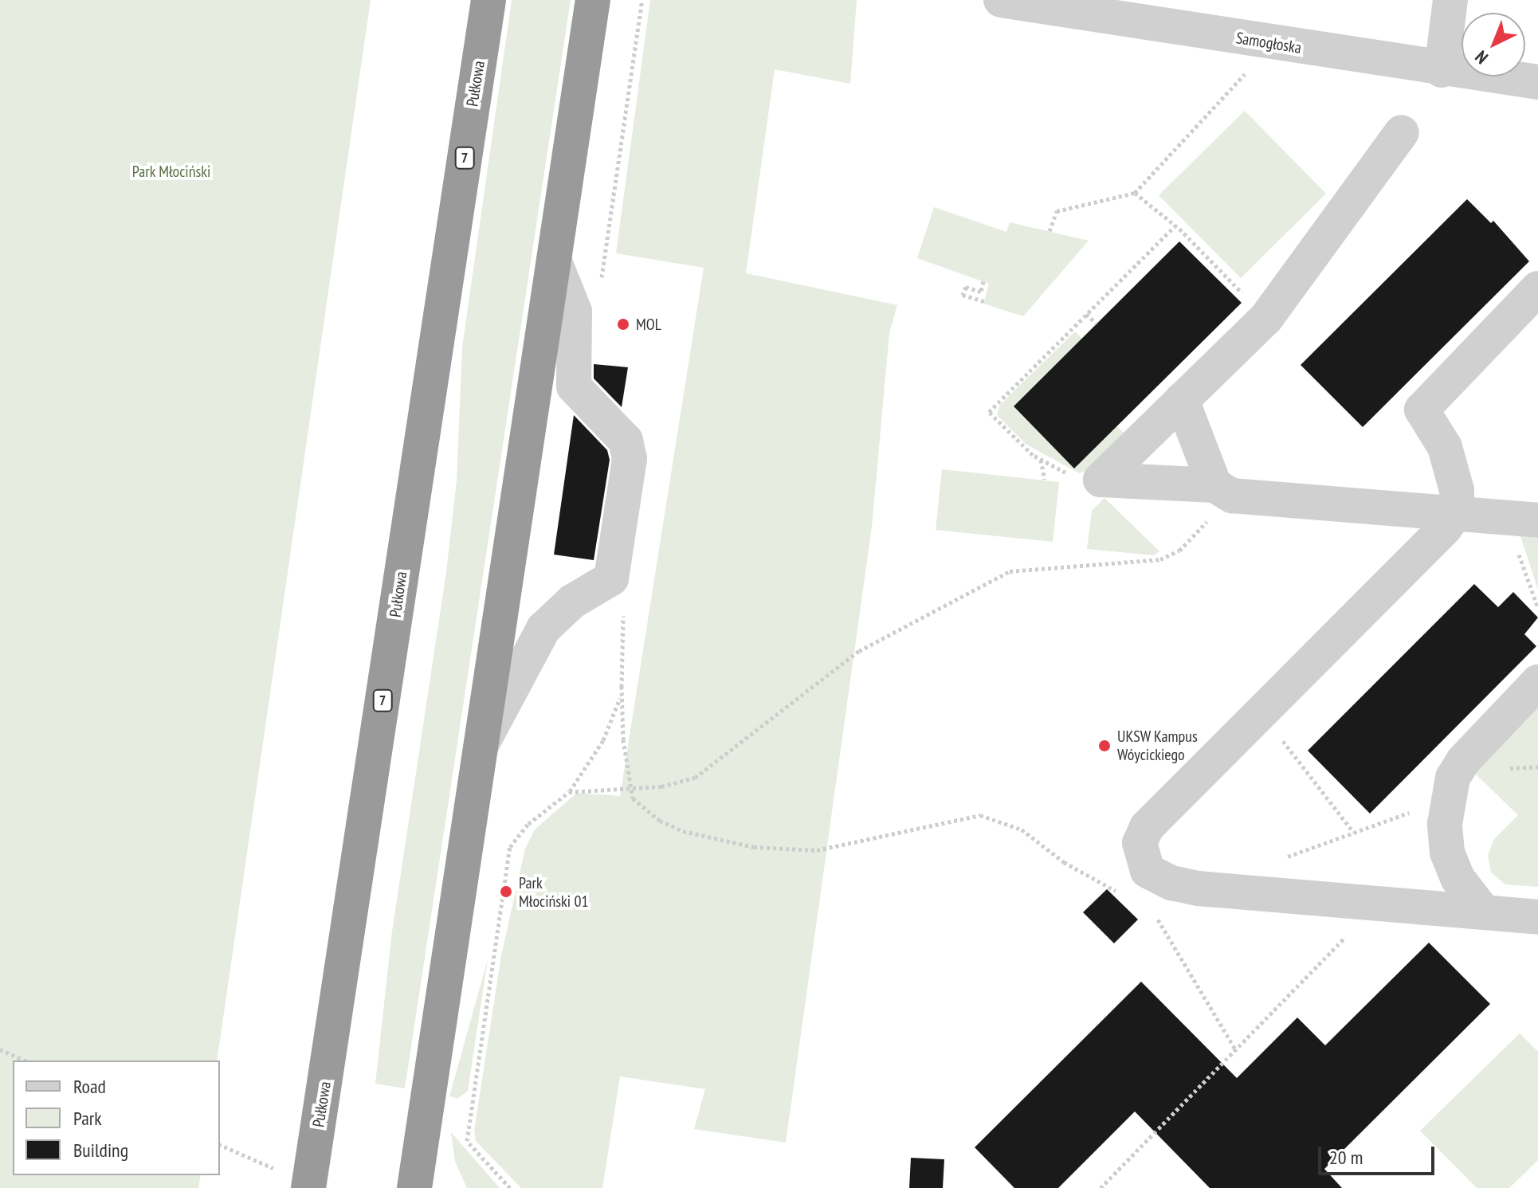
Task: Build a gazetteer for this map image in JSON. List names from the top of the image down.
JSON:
{
  "streets": {
    "highway": ["Pułkowa", "7"],
    "street": ["Samogłoska"]
  },
  "parks": ["Park Młociński"],
  "places": ["MOL", "UKSW Kampus Wóycickiego", "Park Młociński 01"],
  "legend": ["Road", "Park", "Building"],
  "scale_bar": "20 m",
  "north": "bottom left"
}
